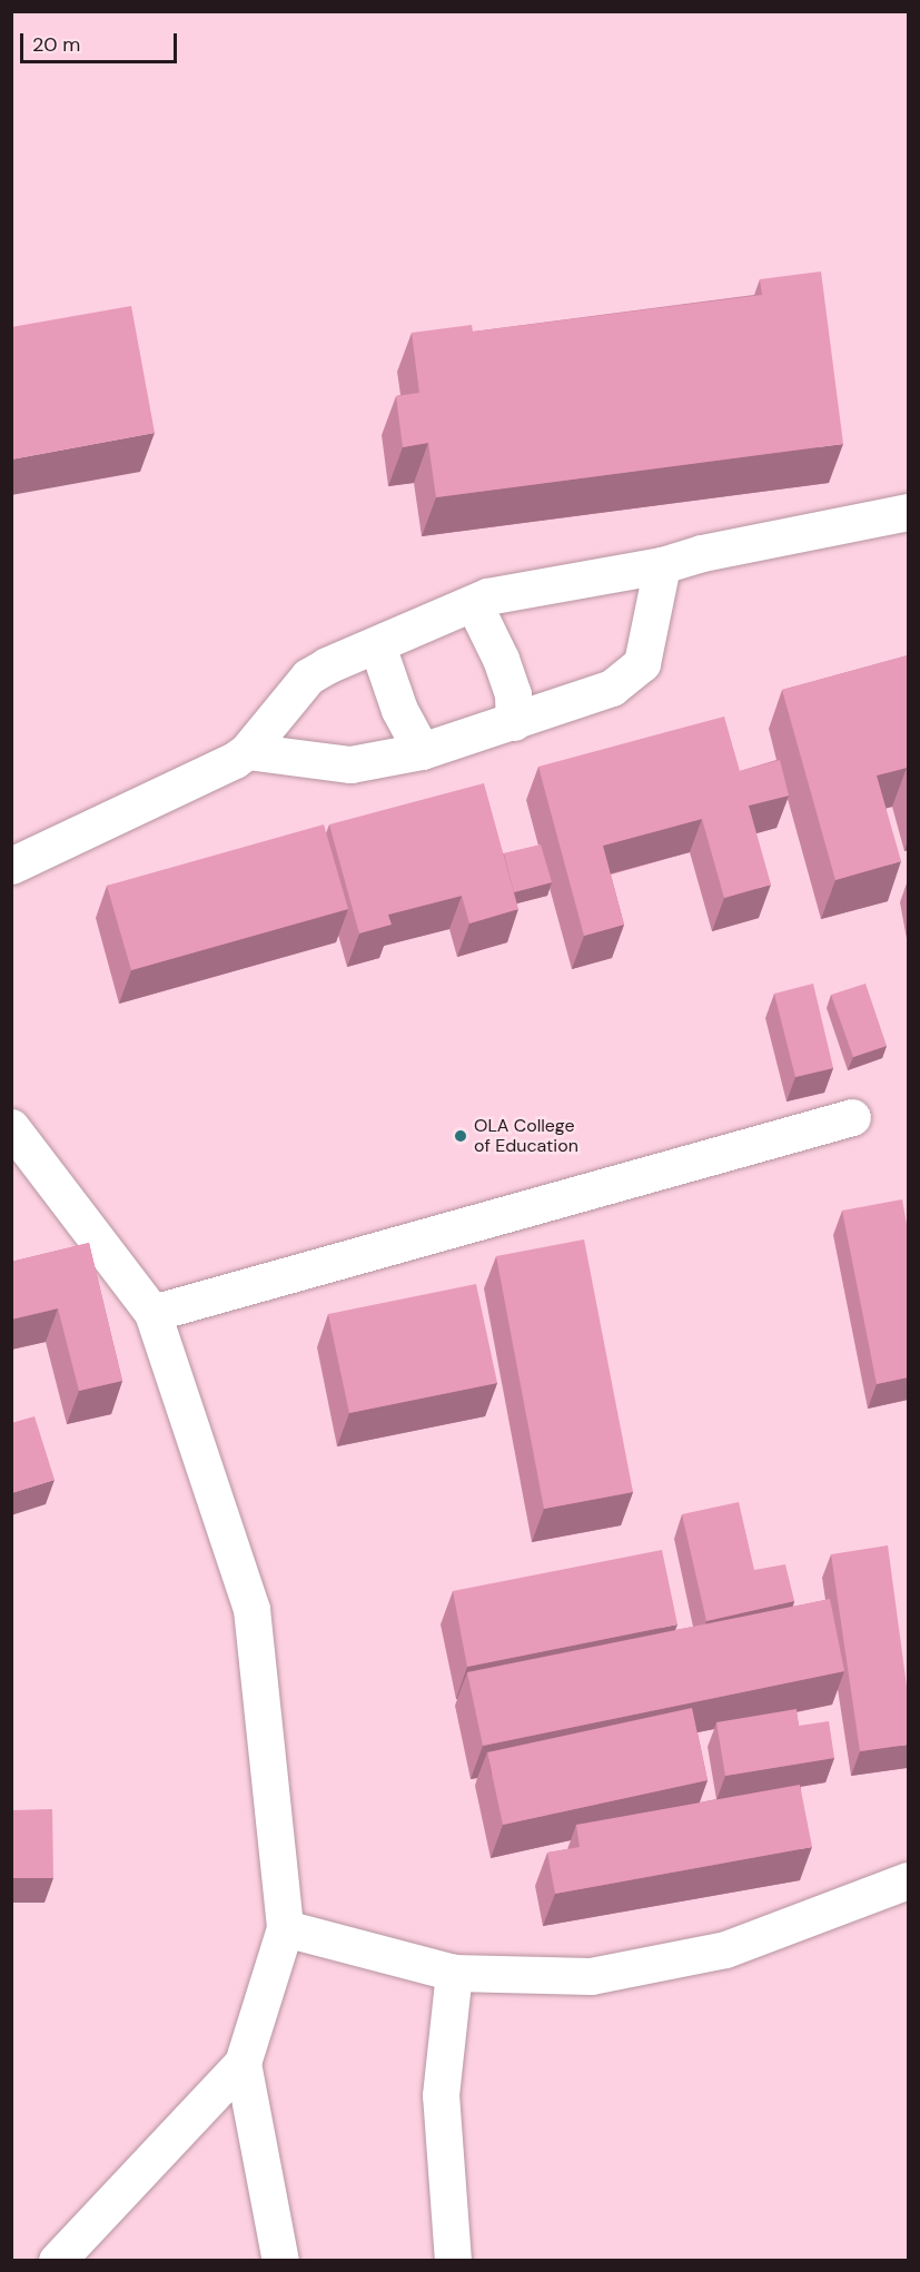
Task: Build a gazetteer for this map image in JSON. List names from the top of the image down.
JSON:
{
  "places": ["OLA College of Education"],
  "scale_bar": "20 m"
}
